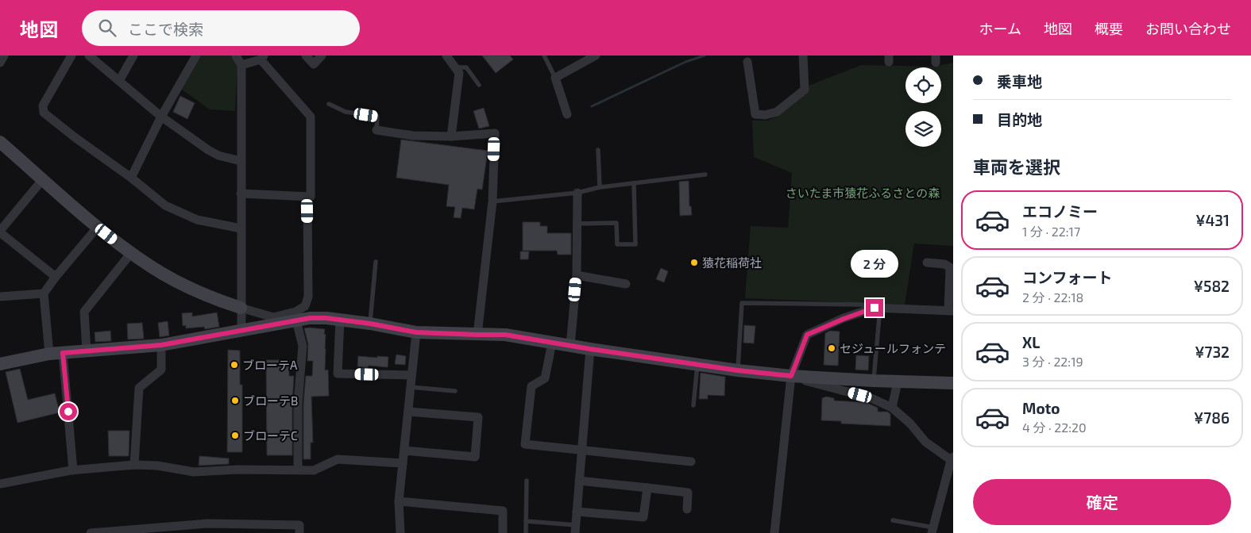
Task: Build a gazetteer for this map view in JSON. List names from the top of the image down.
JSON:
{
  "parks": ["さいたま市猿花ふるさとの森"],
  "places": [
    "猿花稲荷社",
    "セジュールフォンテ",
    "ブローテA",
    "ブローテB",
    "ブローテC"
  ],
  "page": {
    "header": "地図",
    "search": "ここで検索",
    "nav": [
      "ホーム",
      "地図",
      "概要",
      "お問い合わせ"
    ],
    "banner": ["乗車地", "目的地"],
    "heading": "車両を選択",
    "list": [
      {
        "name": "エコノミー",
        "note": "1 分 · 22:17",
        "value": "¥431"
      },
      {
        "name": "コンフォート",
        "note": "2 分 · 22:18",
        "value": "¥582"
      },
      {
        "name": "XL",
        "note": "3 分 · 22:19",
        "value": "¥732"
      },
      {
        "name": "Moto",
        "note": "4 分 · 22:20",
        "value": "¥786"
      }
    ],
    "bubble": "2 分",
    "buttons": "確定"
  }
}
